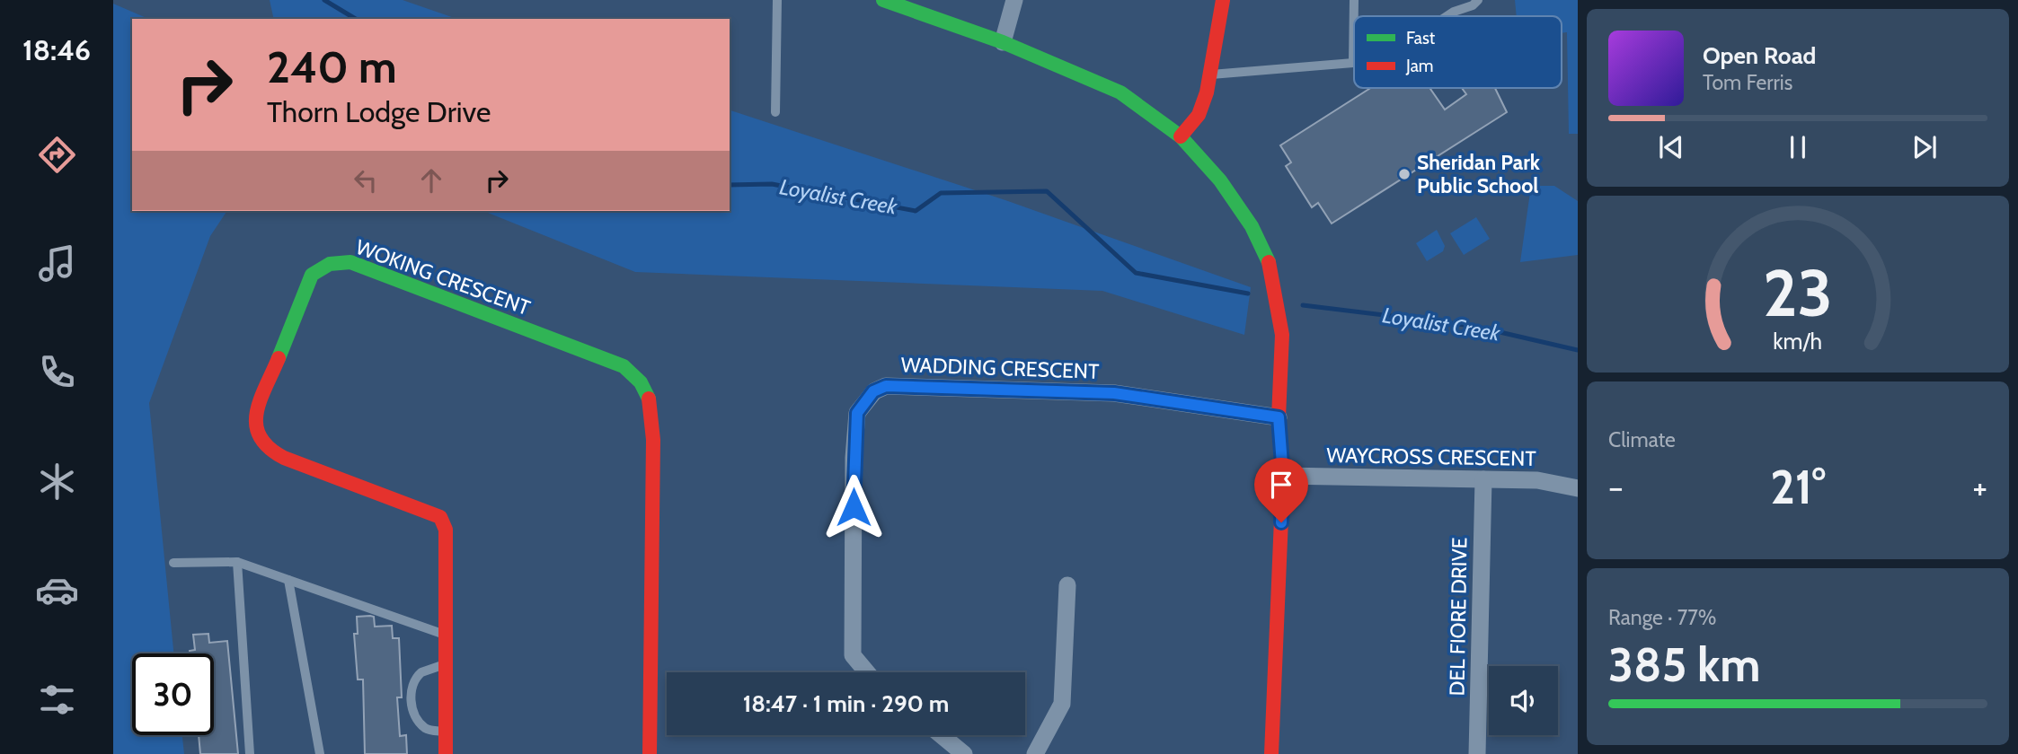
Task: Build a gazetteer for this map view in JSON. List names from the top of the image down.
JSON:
{
  "streets": {
    "street": [
      "WOKING CRESCENT",
      "WADDING CRESCENT",
      "WAYCROSS CRESCENT",
      "DEL FIORE DRIVE"
    ]
  },
  "crossings": [
    ["WAYCROSS CRESCENT", "DEL FIORE DRIVE"]
  ],
  "water": ["Loyalist Creek"],
  "places": ["Sheridan Park Public School"],
  "legend": ["Fast", "Jam"],
  "page": {
    "tabs": "18:46",
    "turn": ["240 m", "Thorn Lodge Drive"],
    "song": ["Open Road", "Tom Ferris"],
    "tile": [
      "Climate",
      ["Range · 77%", "385 km"]
    ],
    "heat": ["−", "21°", "+"],
    "limit": "30",
    "trip": "18:47 · 1 min · 290 m",
    "gauge": ["23", "km/h"]
  }
}
